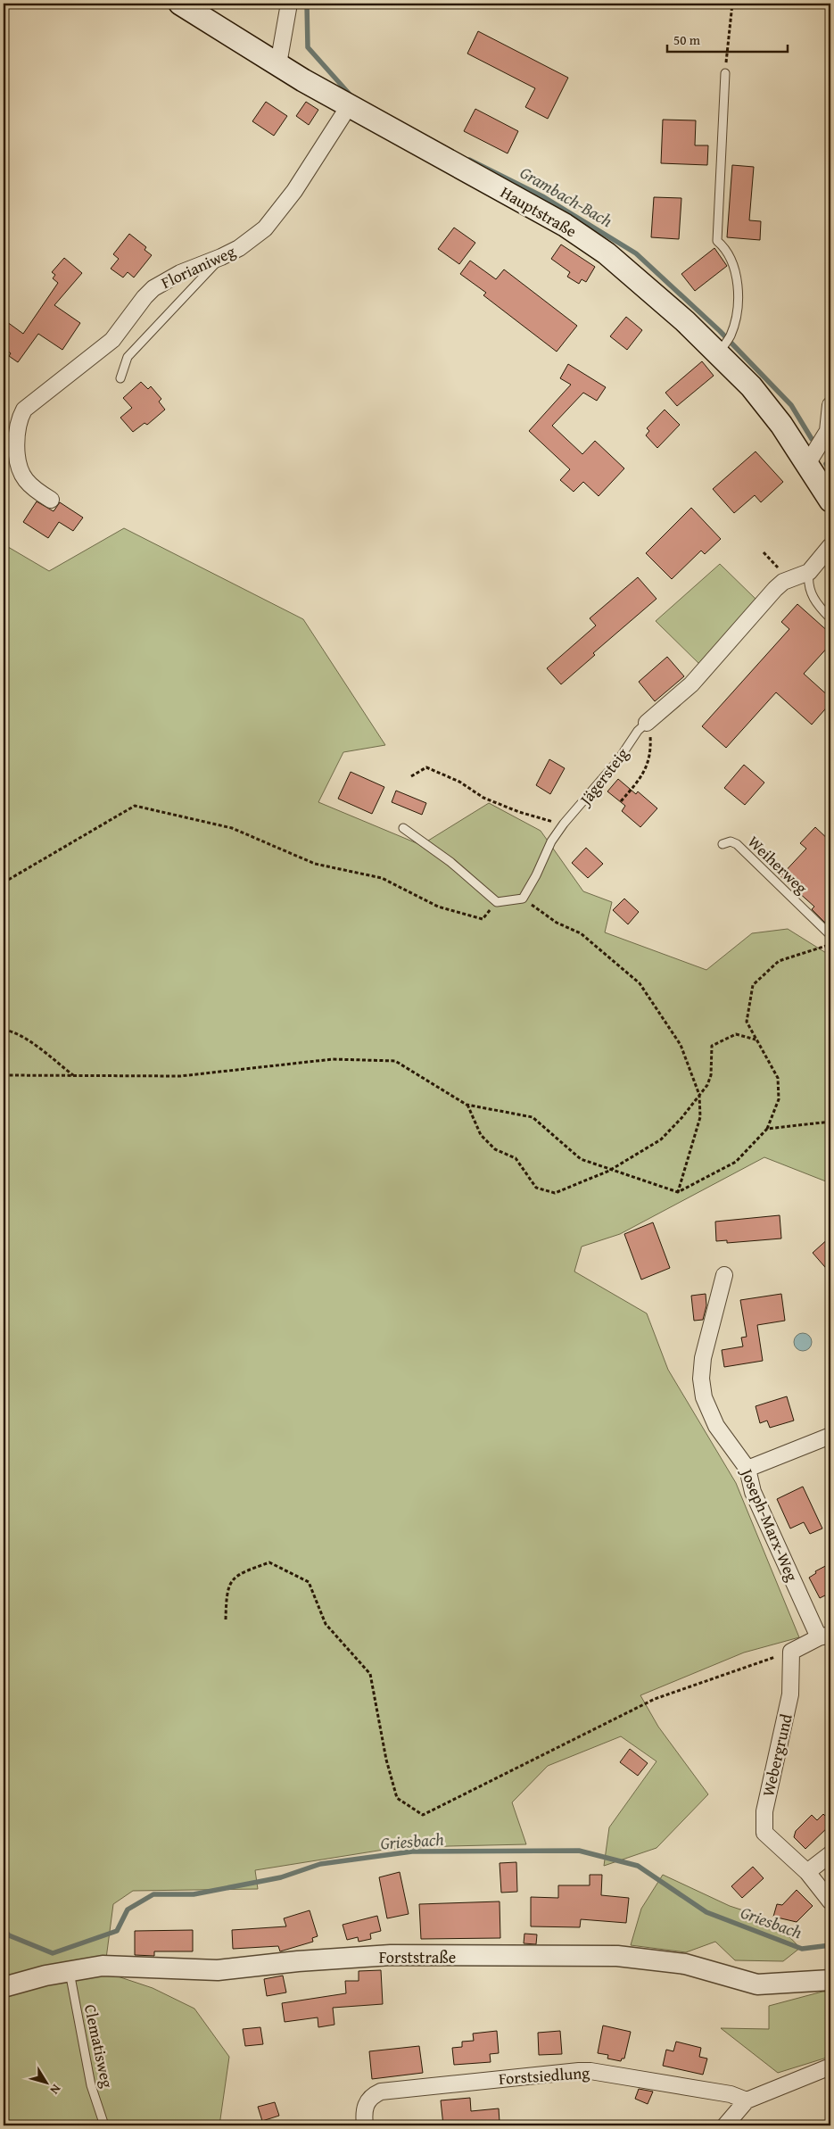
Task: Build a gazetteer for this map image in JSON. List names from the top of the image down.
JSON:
{
  "streets": {
    "main road": ["Hauptstraße"],
    "street": [
      "Florianiweg",
      "Jägersteig",
      "Joseph-Marx-Weg",
      "Webergrund",
      "Forststraße",
      "Forstsiedlung"
    ],
    "lane": ["Weiherweg", "Clematisweg"]
  },
  "crossings": [
    ["Hauptstraße", "Florianiweg"],
    ["Forststraße", "Clematisweg"]
  ],
  "water": ["Grambach-Bach", "Griesbach"],
  "scale_bar": "50 m",
  "north": "bottom right"
}
